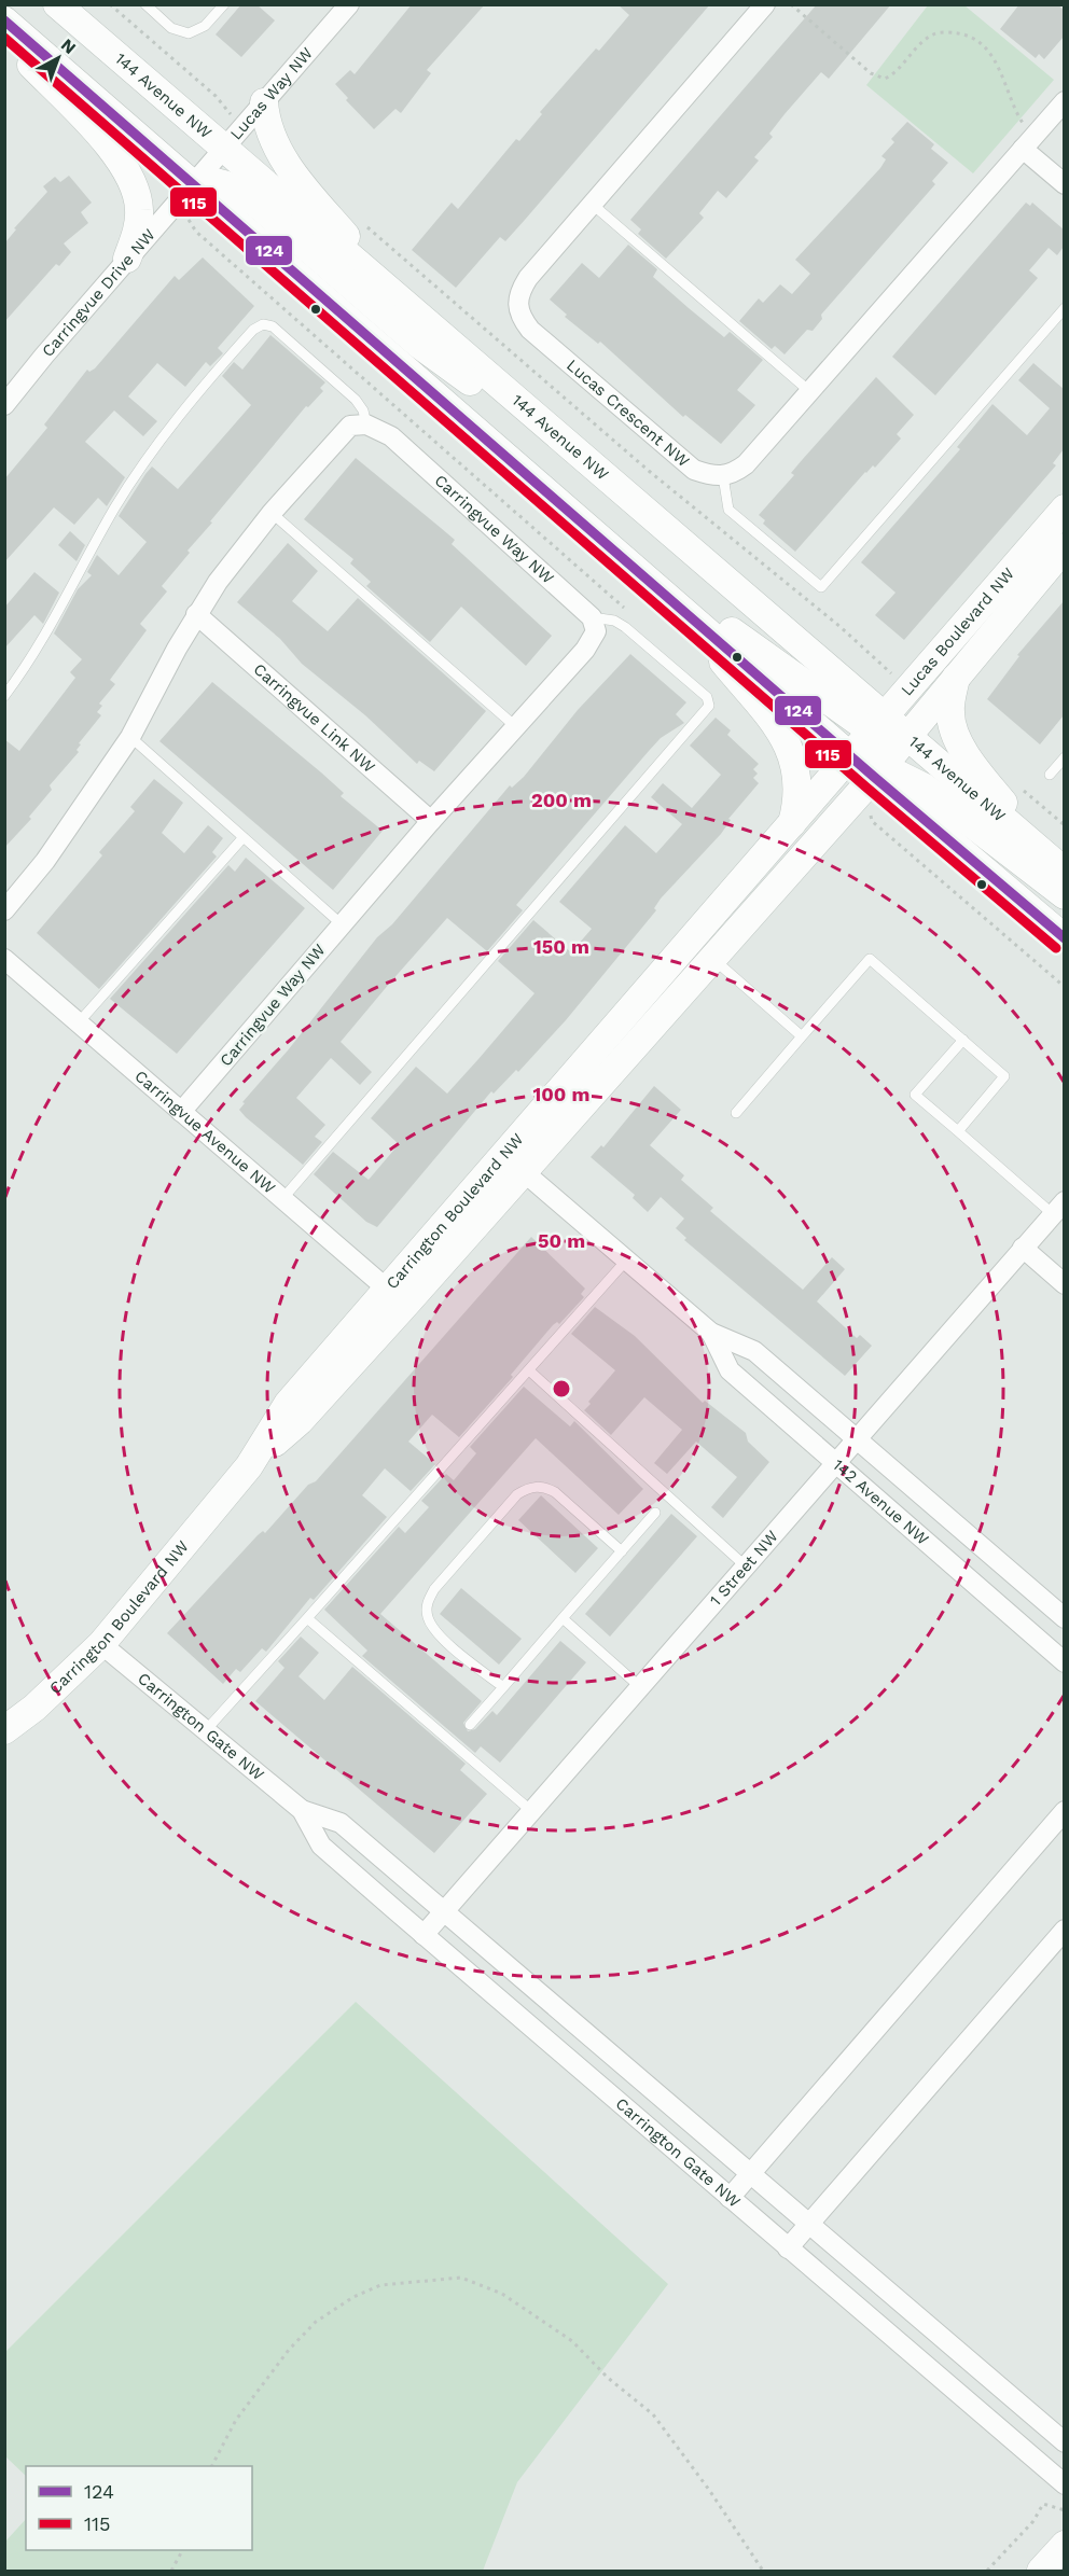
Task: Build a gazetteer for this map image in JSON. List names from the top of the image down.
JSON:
{
  "streets": {
    "main road": ["144 Avenue NW", "Lucas Boulevard NW", "Carrington Boulevard NW"],
    "street": [
      "Lucas Way NW",
      "Carringvue Drive NW",
      "Lucas Crescent NW",
      "Carringvue Way NW",
      "Carringvue Link NW",
      "Carringvue Avenue NW",
      "142 Avenue NW",
      "1 Street NW",
      "Carrington Gate NW"
    ]
  },
  "crossings": [
    ["Lucas Way NW", "144 Avenue NW"],
    ["Lucas Way NW", "Carringvue Drive NW"],
    ["144 Avenue NW", "Lucas Boulevard NW"],
    ["Carringvue Way NW", "Carringvue Link NW"],
    ["Carringvue Way NW", "Carringvue Avenue NW"],
    ["Lucas Boulevard NW", "Carrington Boulevard NW"],
    ["Carringvue Avenue NW", "Carrington Boulevard NW"],
    ["Carrington Boulevard NW", "142 Avenue NW"],
    ["Carrington Boulevard NW", "Carrington Gate NW"],
    ["142 Avenue NW", "1 Street NW"],
    ["1 Street NW", "Carrington Gate NW"]
  ],
  "lines": ["transit line 124", "transit line 115"],
  "legend": ["124", "115"],
  "north": "top right",
  "rings": [
    "200 m",
    "150 m",
    "100 m",
    "50 m"
  ]
}
